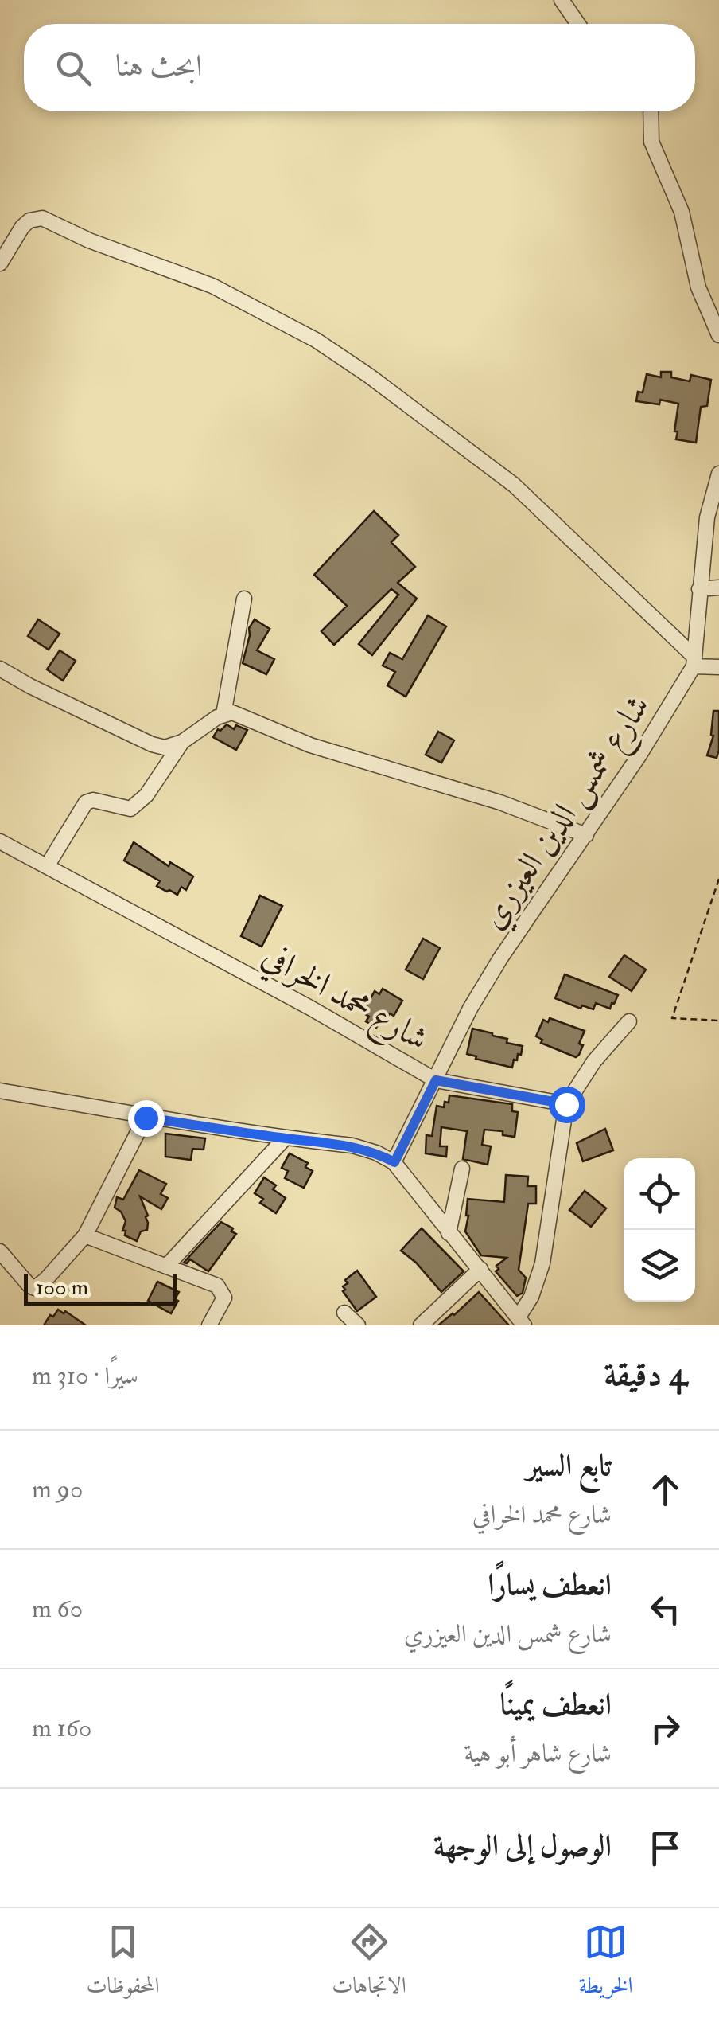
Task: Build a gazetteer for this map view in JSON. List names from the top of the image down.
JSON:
{
  "streets": {
    "street": ["شارع شمس الدين العيزري", "شارع محمد الخرافي"]
  },
  "crossings": [
    ["شارع شمس الدين العيزري", "شارع محمد الخرافي"]
  ],
  "scale_bar": "100 m",
  "page": {
    "search": "ابحث هنا",
    "scale": "100 m",
    "heading": ["4 دقيقة", "سيرًا · 310 m"],
    "list": [
      ["تابع السير", "شارع محمد الخرافي", "90 m"],
      ["انعطف يسارًا", "شارع شمس الدين العيزري", "60 m"],
      ["انعطف يمينًا", "شارع شاهر أبو هية", "160 m"],
      "الوصول إلى الوجهة"
    ],
    "nav": ["الخريطة", "الاتجاهات", "المحفوظات"]
  }
}
